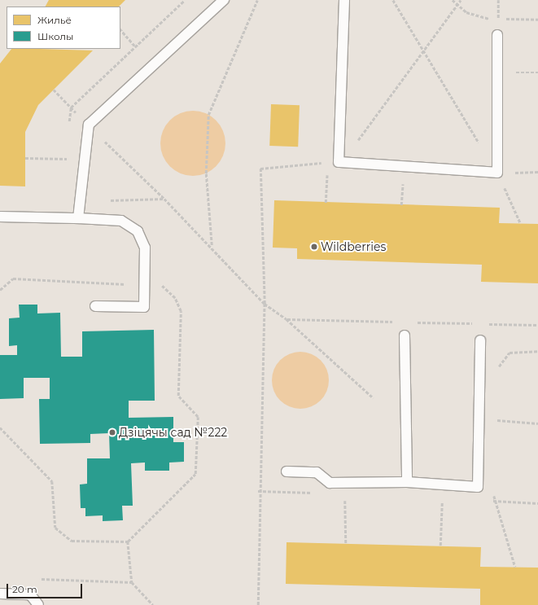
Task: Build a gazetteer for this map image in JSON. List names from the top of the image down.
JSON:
{
  "places": ["Wildberries", "Дзіцячы сад №222"],
  "legend": ["Жильё", "Школы"],
  "scale_bar": "20 m"
}
